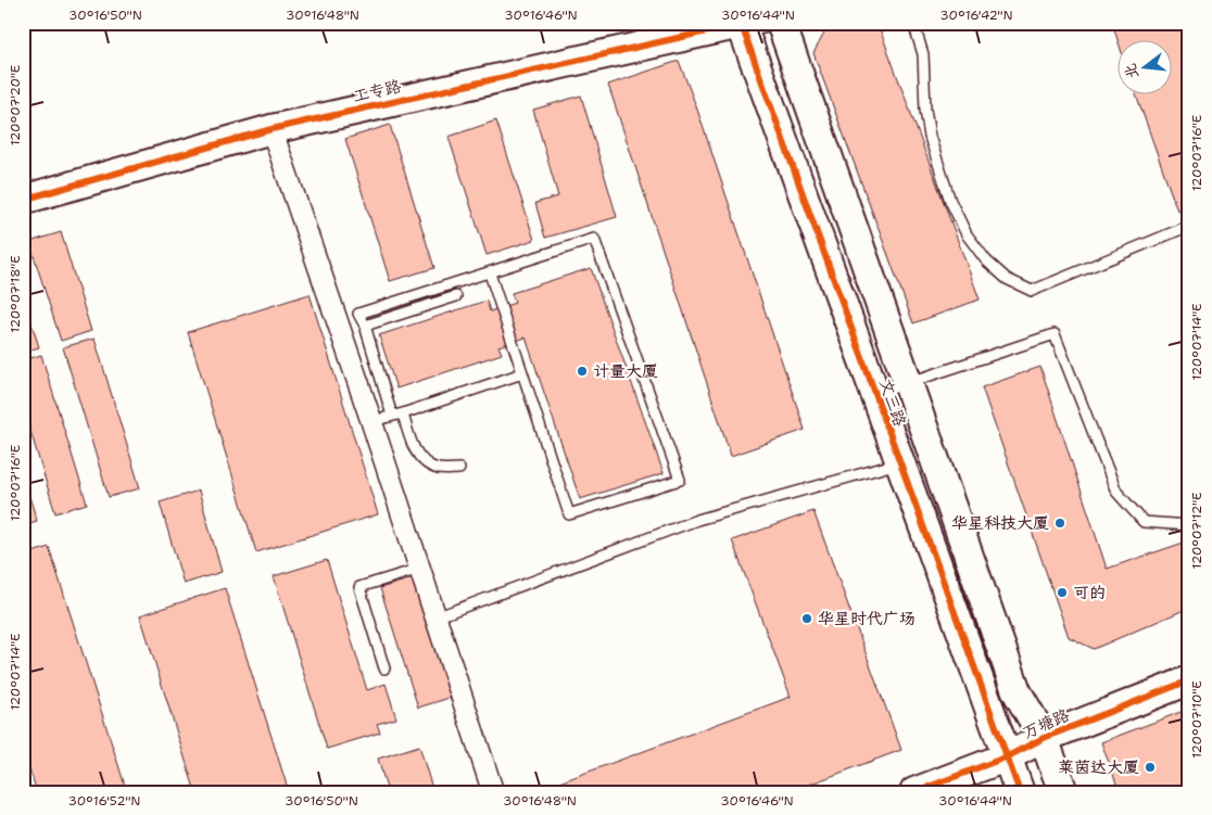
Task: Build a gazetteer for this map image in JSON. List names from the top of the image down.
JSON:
{
  "streets": {
    "main road": ["工专路", "文三路", "万塘路"]
  },
  "crossings": [
    ["工专路", "文三路"],
    ["文三路", "万塘路"]
  ],
  "places": [
    "计量大厦",
    "华星科技大厦",
    "可的",
    "华星时代广场",
    "莱茵达大厦"
  ],
  "north": "left",
  "coordinates": [
    "30°16'50\"N",
    "30°16'48\"N",
    "30°16'46\"N",
    "30°16'44\"N",
    "30°16'42\"N",
    "120°07'20\"E",
    "120°07'16\"E",
    "120°07'18\"E",
    "120°07'14\"E",
    "120°07'12\"E",
    "120°07'10\"E",
    "30°16'52\"N"
  ]
}
